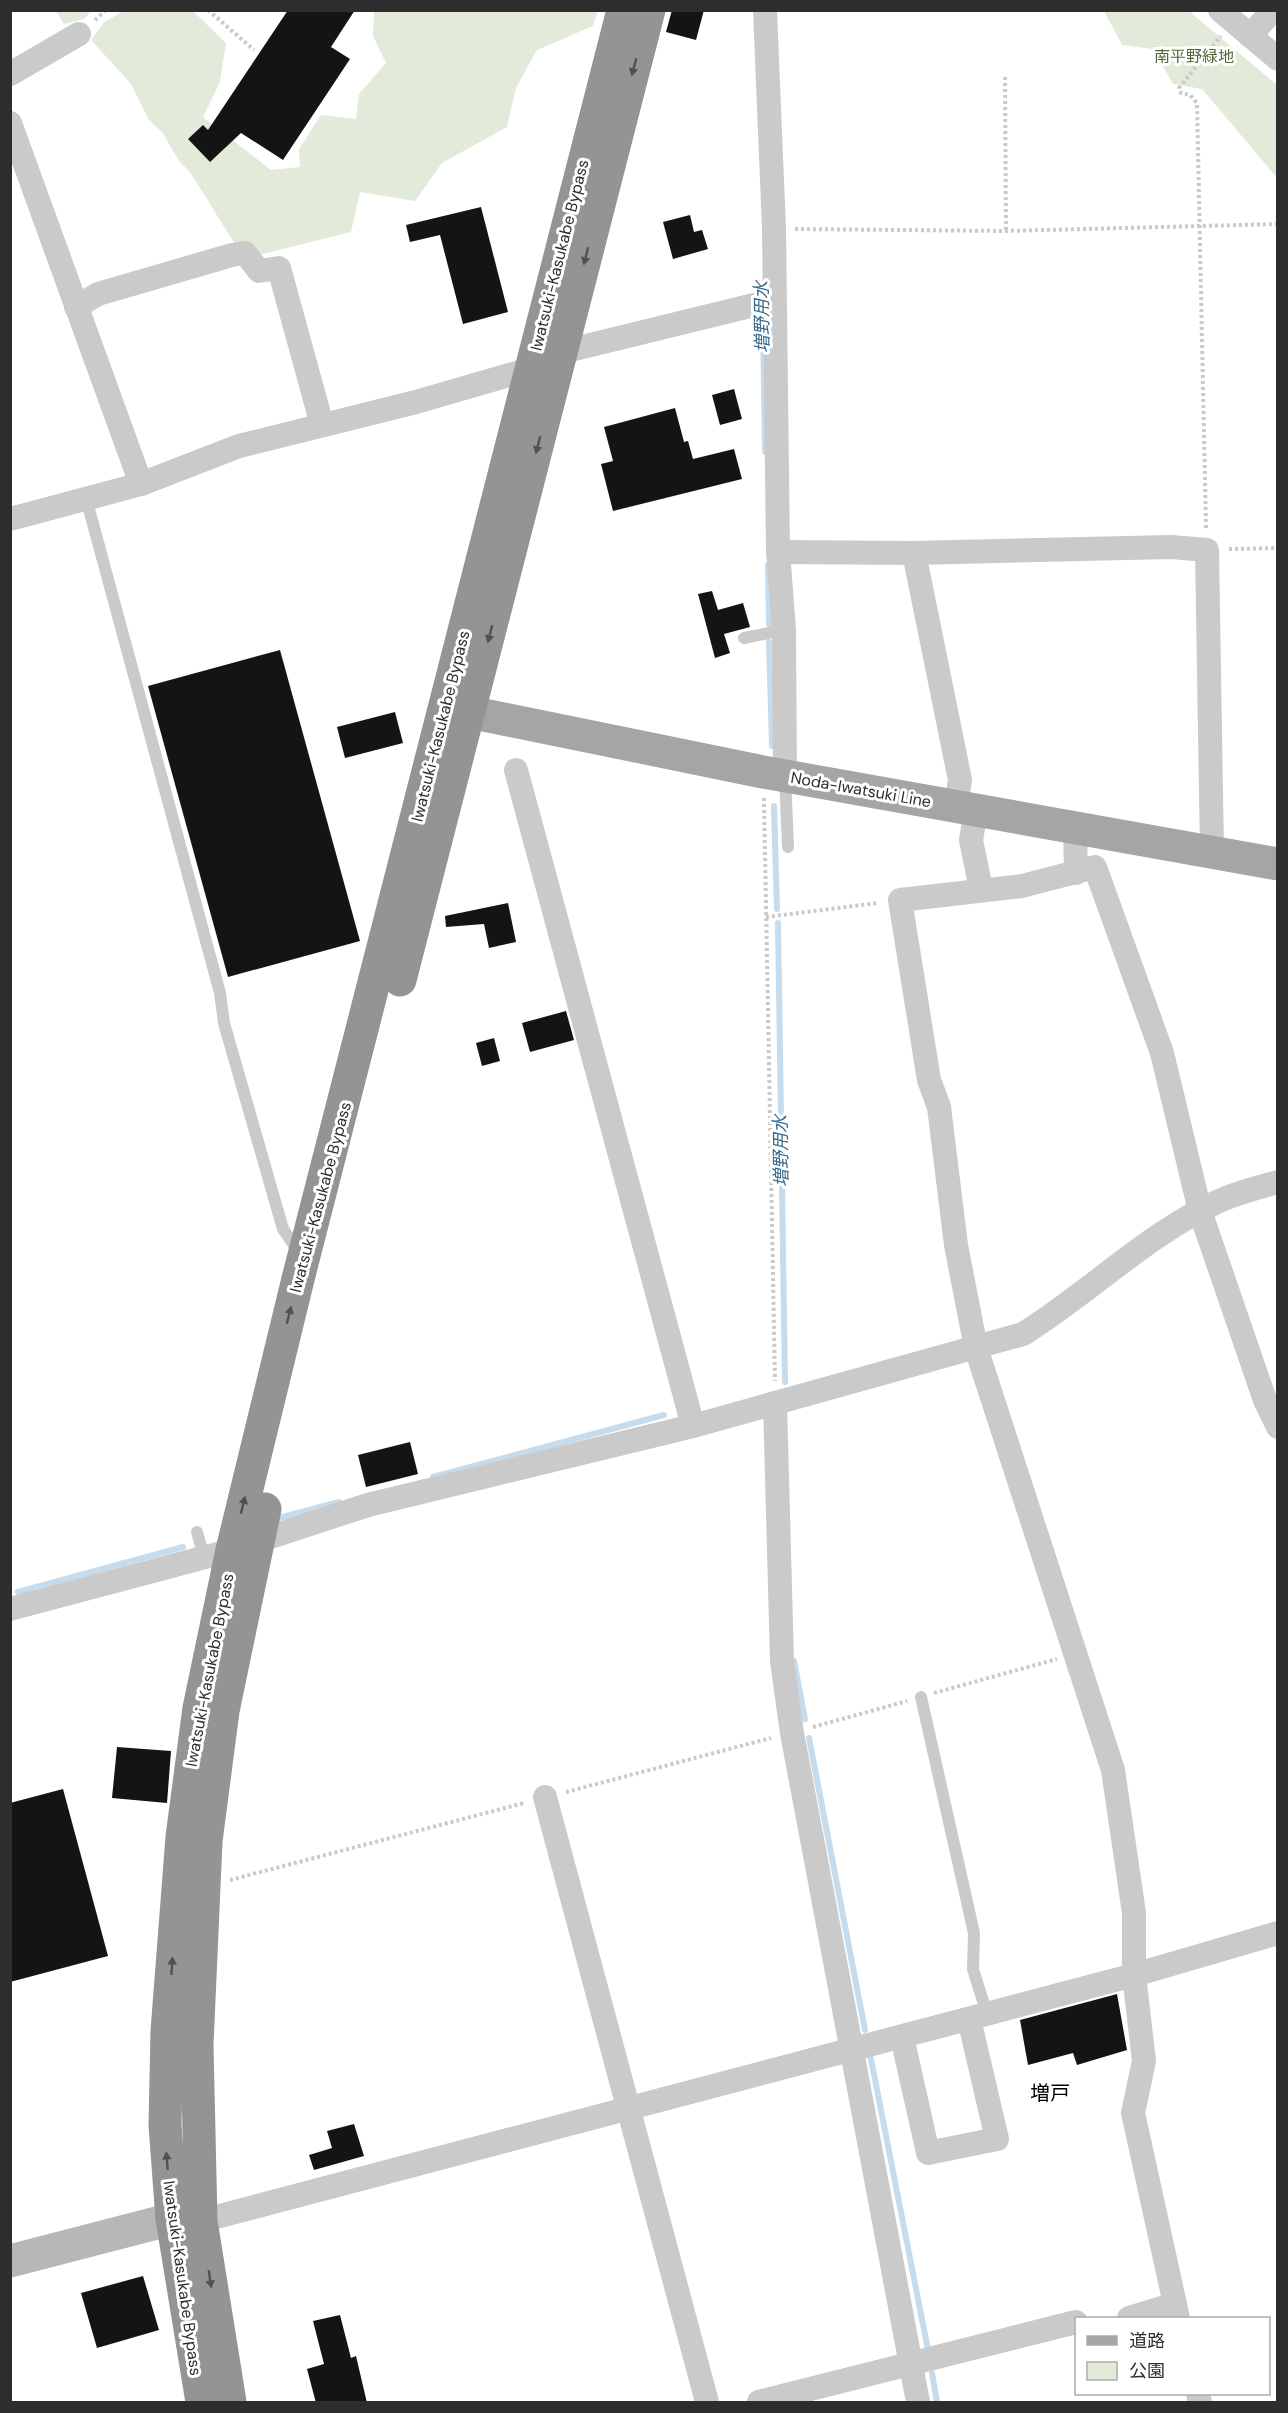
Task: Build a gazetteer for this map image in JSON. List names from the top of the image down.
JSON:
{
  "streets": {
    "highway": ["Iwatsuki-Kasukabe Bypass"],
    "main road": ["Noda-Iwatsuki Line"]
  },
  "crossings": [
    ["Iwatsuki-Kasukabe Bypass", "Noda-Iwatsuki Line"]
  ],
  "districts": ["増戸"],
  "water": ["増野用水"],
  "parks": ["南平野緑地"],
  "legend": ["道路", "公園"]
}
